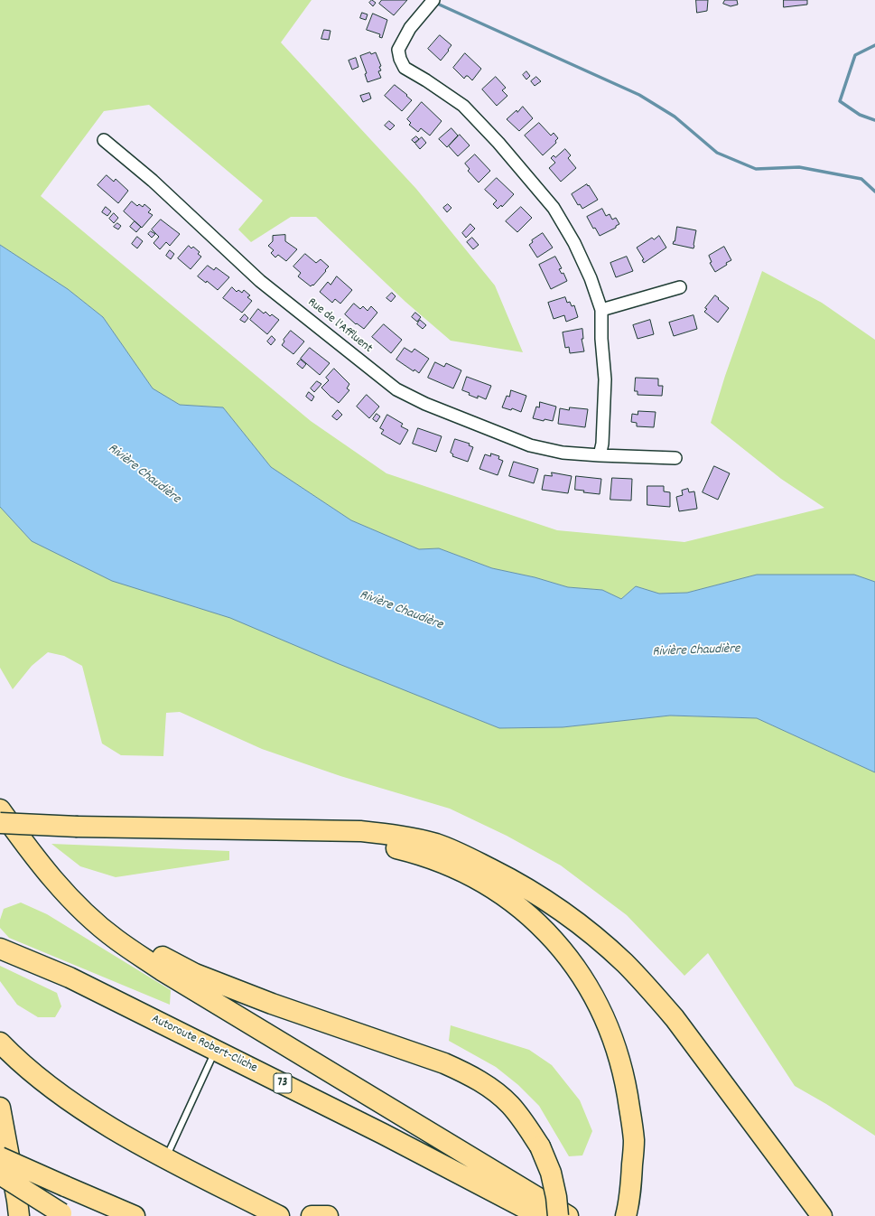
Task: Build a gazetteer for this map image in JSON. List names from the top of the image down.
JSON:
{
  "streets": {
    "highway": ["Autoroute Robert-Cliche", "73"],
    "street": ["Rue de l'Affluent"]
  },
  "water": ["Rivière Chaudière"]
}
